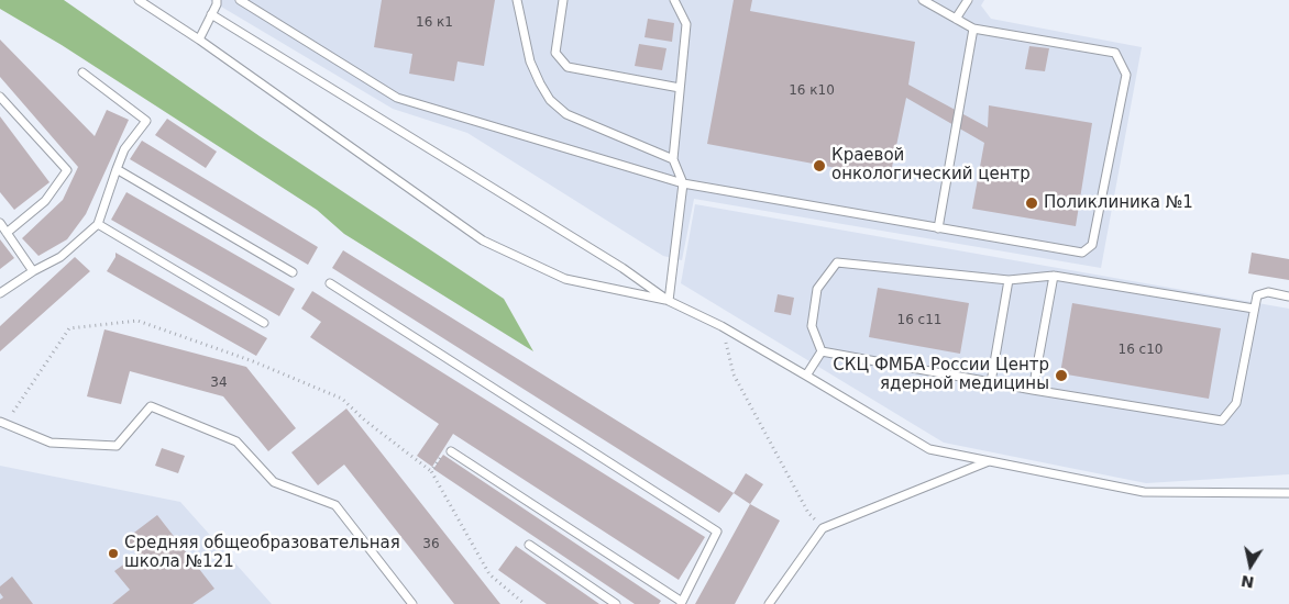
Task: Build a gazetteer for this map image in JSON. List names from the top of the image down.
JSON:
{
  "places": [
    "Краевой онкологический центр",
    "Поликлиника №1",
    "СКЦ ФМБА России Центр ядерной медицины",
    "Средняя общеобразовательная школа №121"
  ],
  "house_numbers": [
    "16 к1",
    "16 к10",
    "16 с11",
    "16 с10",
    "34",
    "36"
  ],
  "north": "bottom"
}
